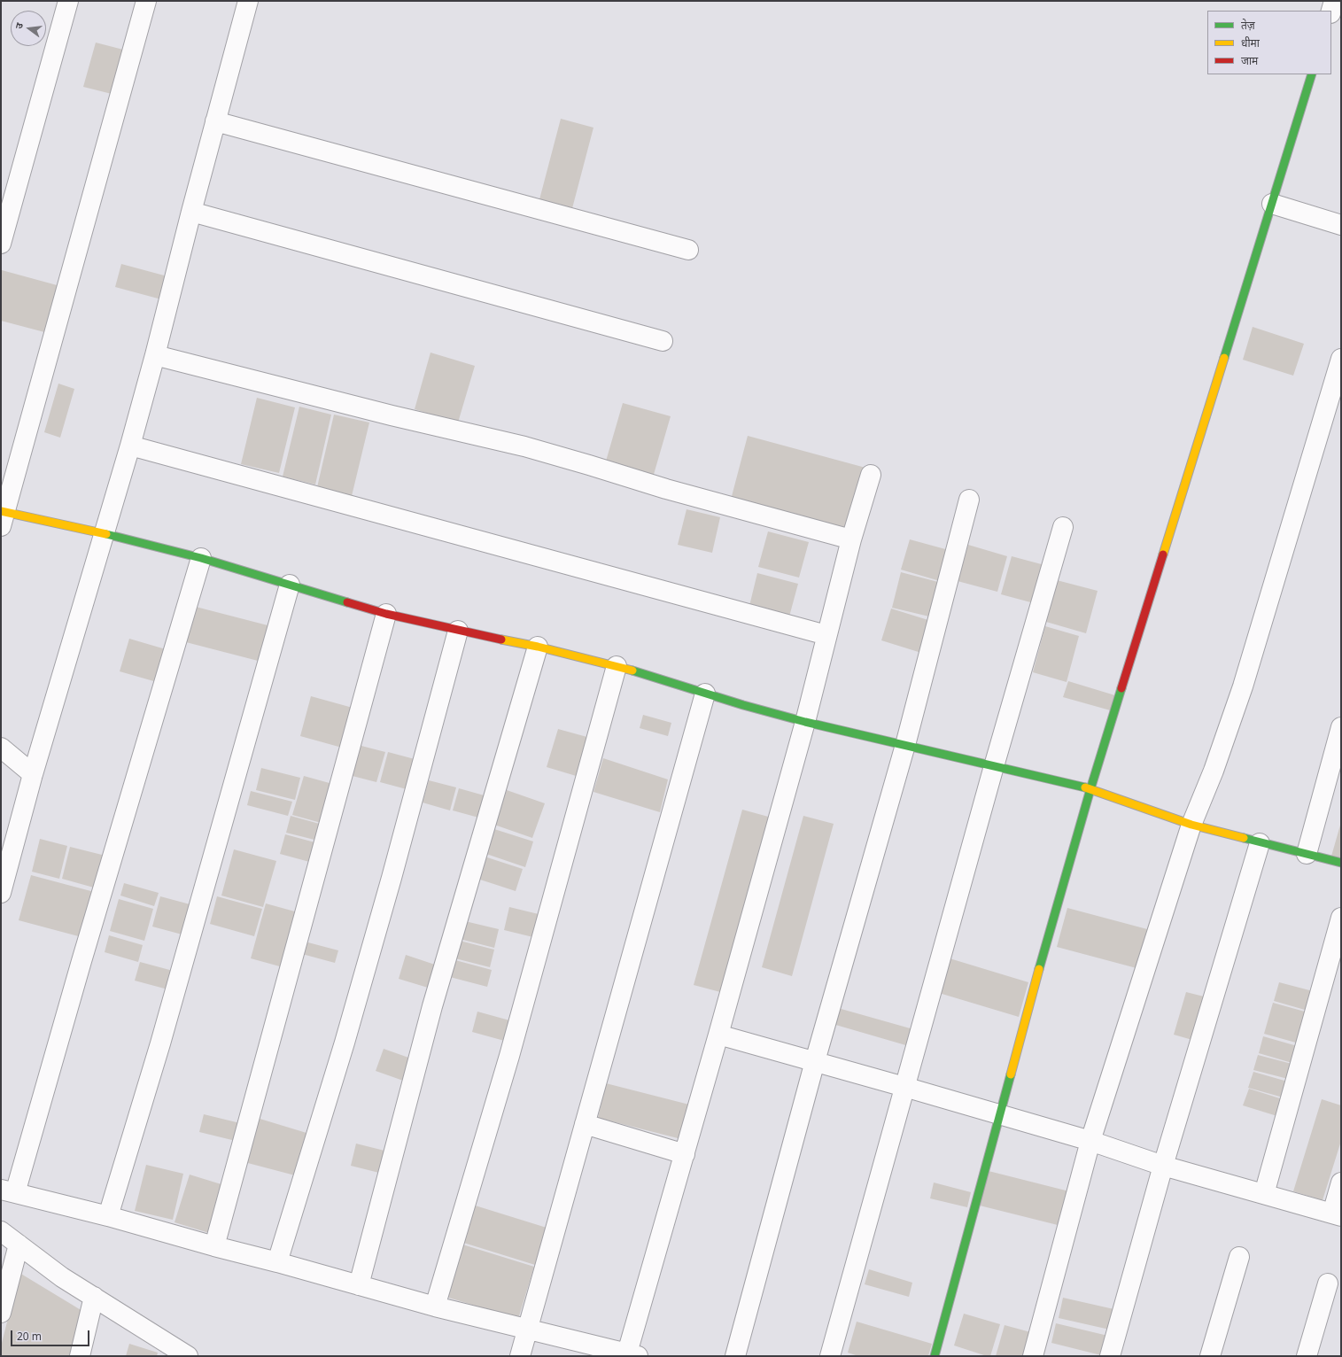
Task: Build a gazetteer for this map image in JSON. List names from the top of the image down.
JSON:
{
  "legend": ["तेज़", "धीमा", "जाम"],
  "scale_bar": "20 m",
  "north": "left"
}
